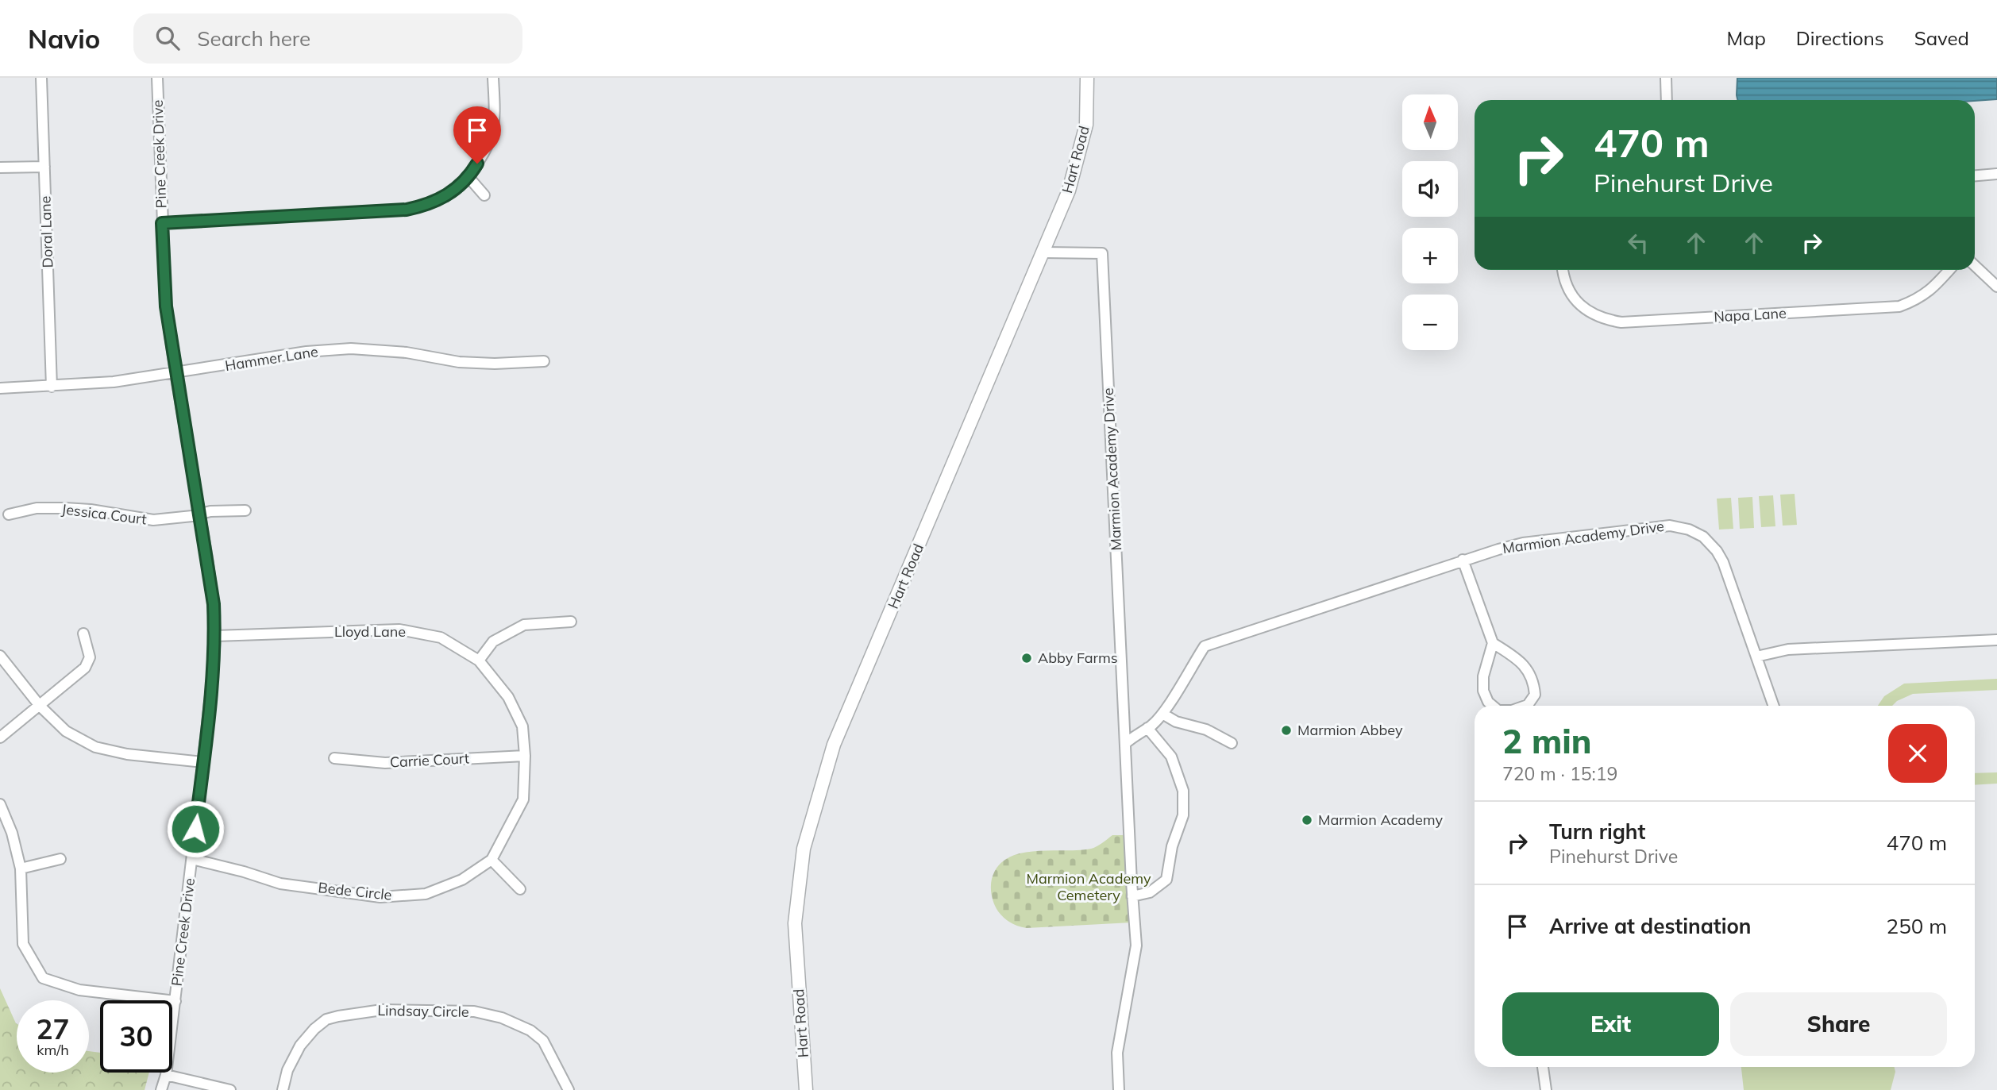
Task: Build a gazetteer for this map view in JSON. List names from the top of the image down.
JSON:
{
  "streets": {
    "street": [
      "Pine Creek Drive",
      "Hart Road",
      "Doral Lane",
      "Napa Lane",
      "Hammer Lane",
      "Marmion Academy Drive",
      "Jessica Court",
      "Lloyd Lane",
      "Carrie Court",
      "Bede Circle",
      "Lindsay Circle"
    ]
  },
  "crossings": [
    ["Pine Creek Drive", "Hammer Lane"],
    ["Pine Creek Drive", "Jessica Court"],
    ["Pine Creek Drive", "Lloyd Lane"],
    ["Pine Creek Drive", "Bede Circle"],
    ["Hart Road", "Marmion Academy Drive"],
    ["Doral Lane", "Hammer Lane"],
    ["Lloyd Lane", "Bede Circle"],
    ["Carrie Court", "Bede Circle"]
  ],
  "parks": ["Marmion Academy Cemetery"],
  "places": ["Abby Farms", "Marmion Abbey", "Marmion Academy"],
  "north": "top",
  "page": {
    "header": "Navio",
    "search": "Search here",
    "nav": ["Map", "Directions", "Saved"],
    "map_buttons": ["+", "−"],
    "turn": ["470 m", "Pinehurst Drive"],
    "heading": ["2 min", "720 m · 15:19"],
    "list": [
      {
        "name": "Turn right",
        "note": "Pinehurst Drive",
        "value": "470 m"
      },
      {
        "name": "Arrive at destination",
        "value": "250 m"
      }
    ],
    "buttons": ["Exit", "Share"],
    "speed": "27 km/h",
    "limit": "30"
  }
}
